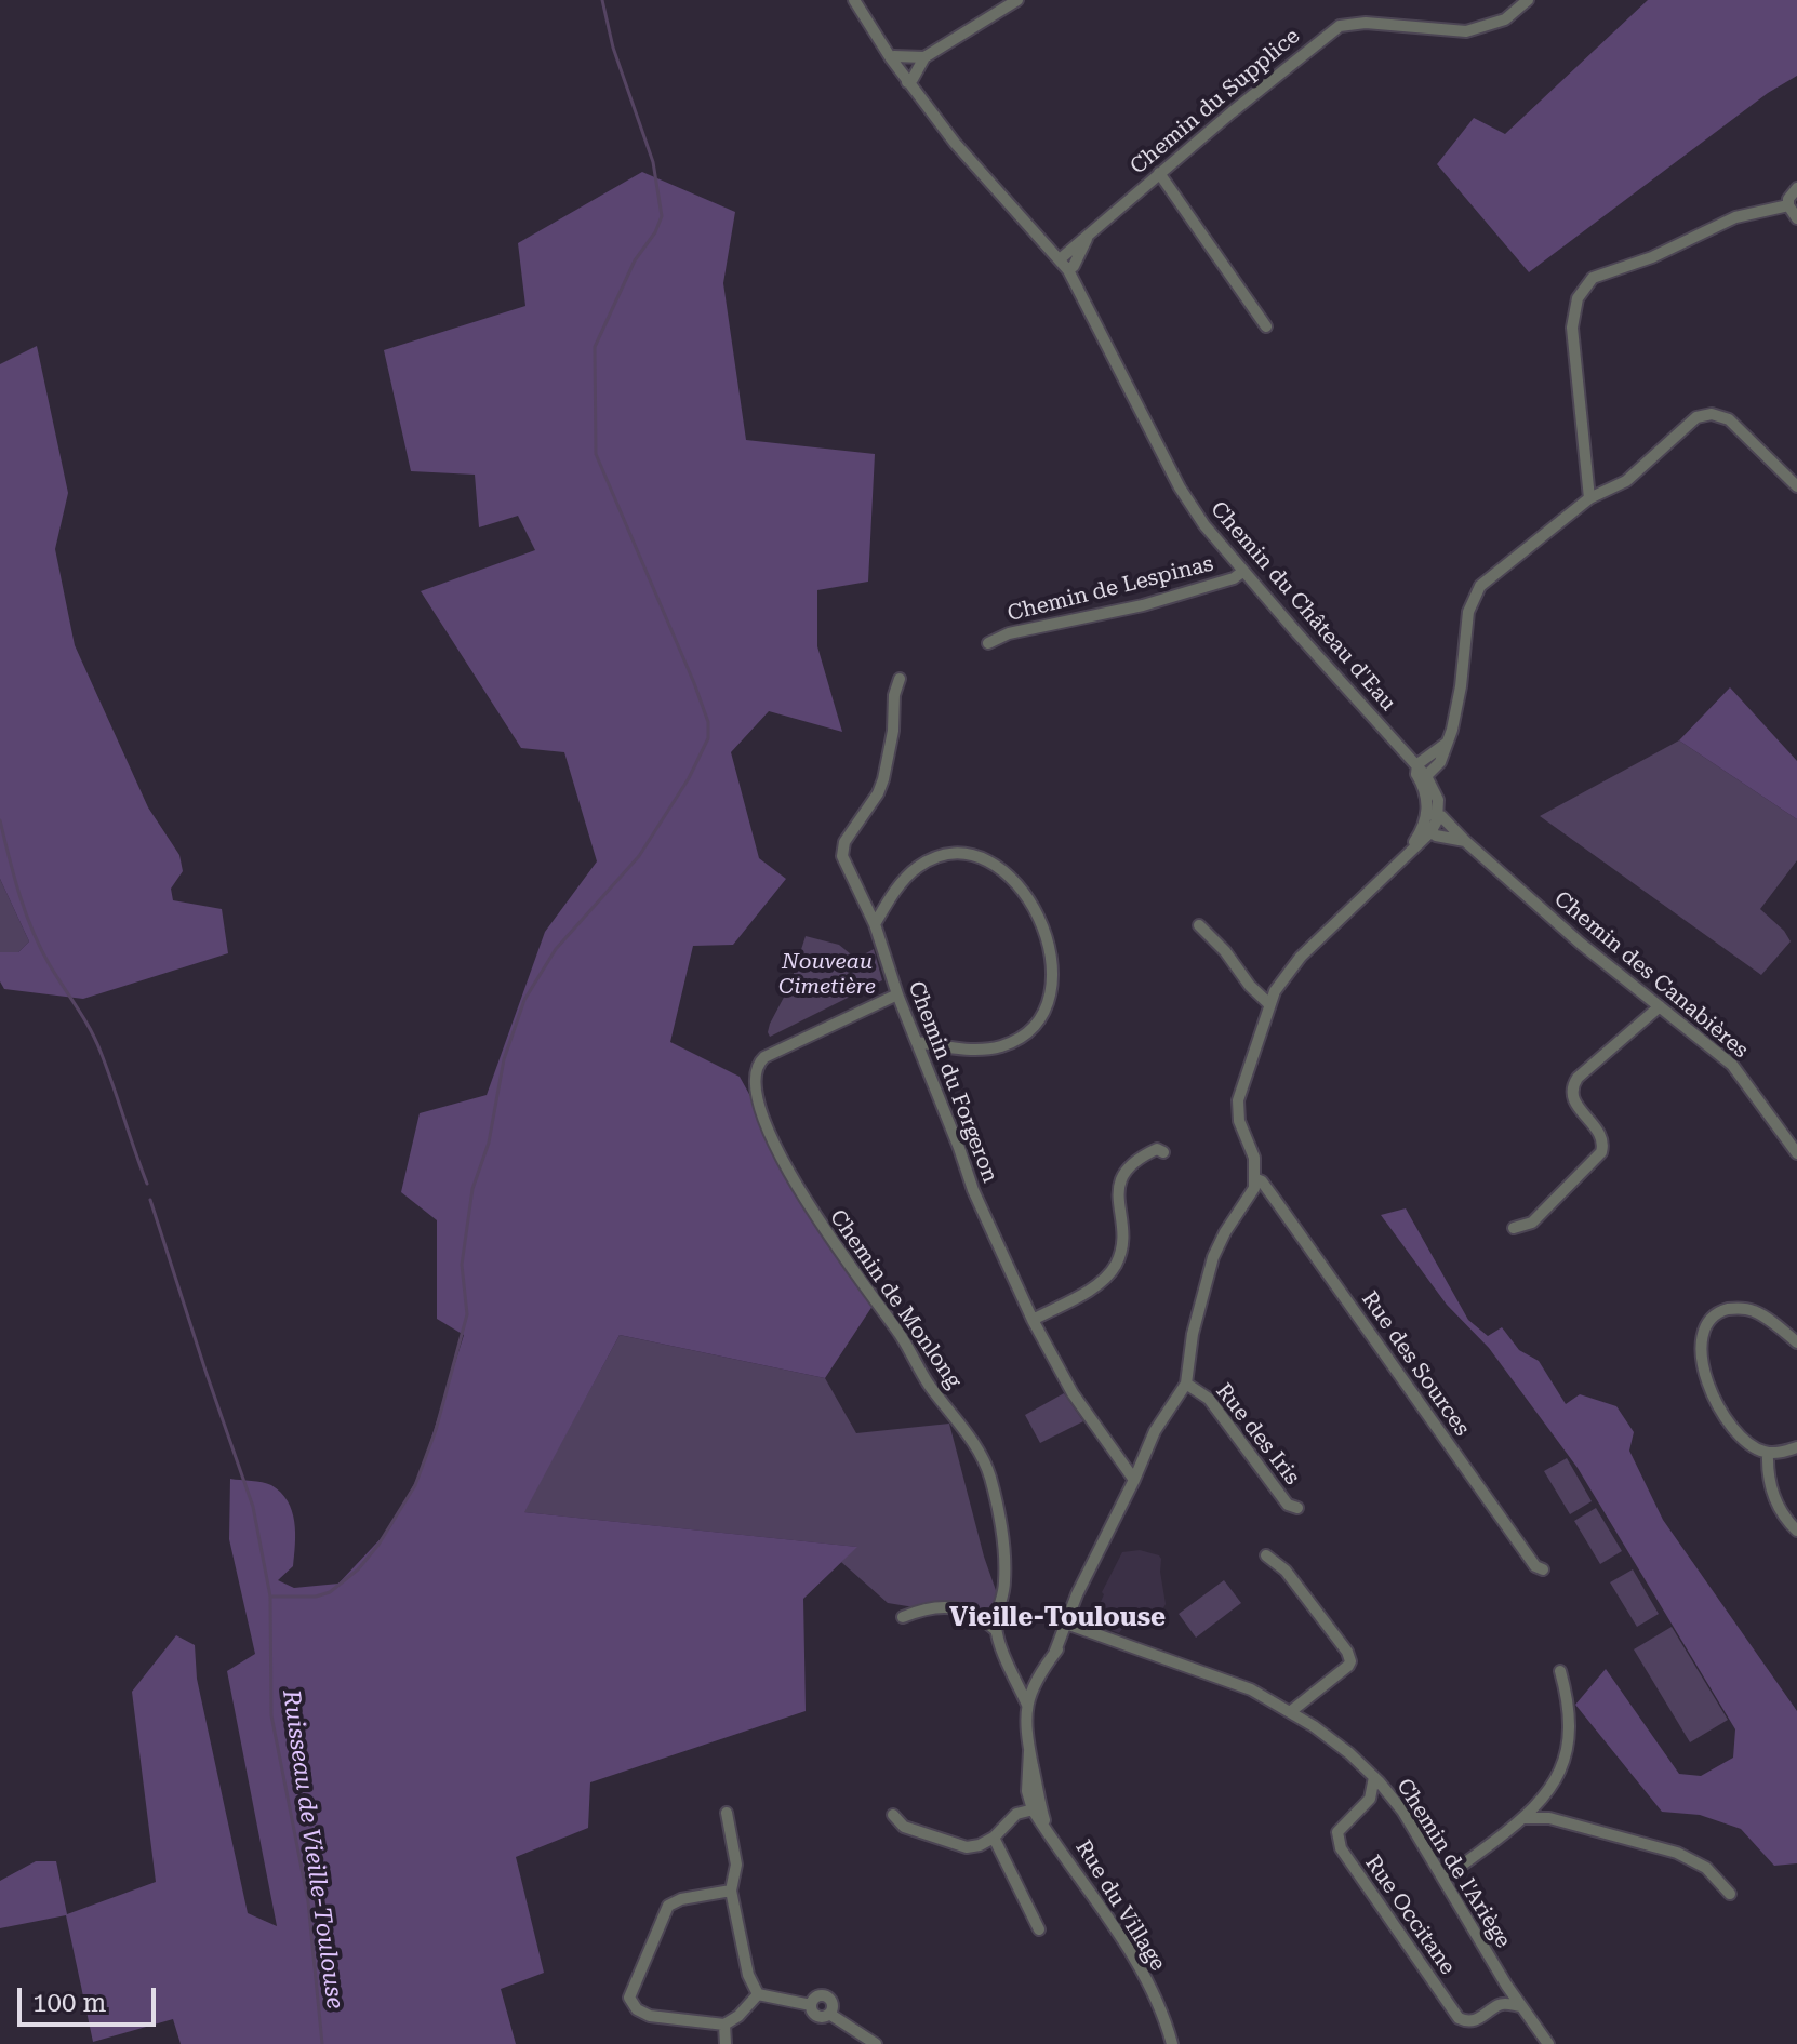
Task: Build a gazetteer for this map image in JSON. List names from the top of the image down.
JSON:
{
  "streets": {
    "street": [
      "Chemin du Supplice",
      "Chemin de Lespinas",
      "Chemin du Château d'Eau",
      "Chemin des Canabières",
      "Chemin du Forgeron",
      "Chemin de Monlong",
      "Rue des Sources",
      "Rue des Iris",
      "Chemin de l'Ariège",
      "Rue du Village",
      "Rue Occitane"
    ]
  },
  "crossings": [
    ["Chemin du Supplice", "Chemin du Château d'Eau"],
    ["Chemin de Lespinas", "Chemin du Château d'Eau"],
    ["Chemin du Château d'Eau", "Chemin des Canabières"],
    ["Chemin du Forgeron", "Chemin de Monlong"],
    ["Chemin de l'Ariège", "Rue Occitane"]
  ],
  "districts": ["Vieille-Toulouse"],
  "water": ["Ruisseau de Vieille-Toulouse"],
  "parks": ["Nouveau Cimetière"],
  "scale_bar": "100 m"
}
